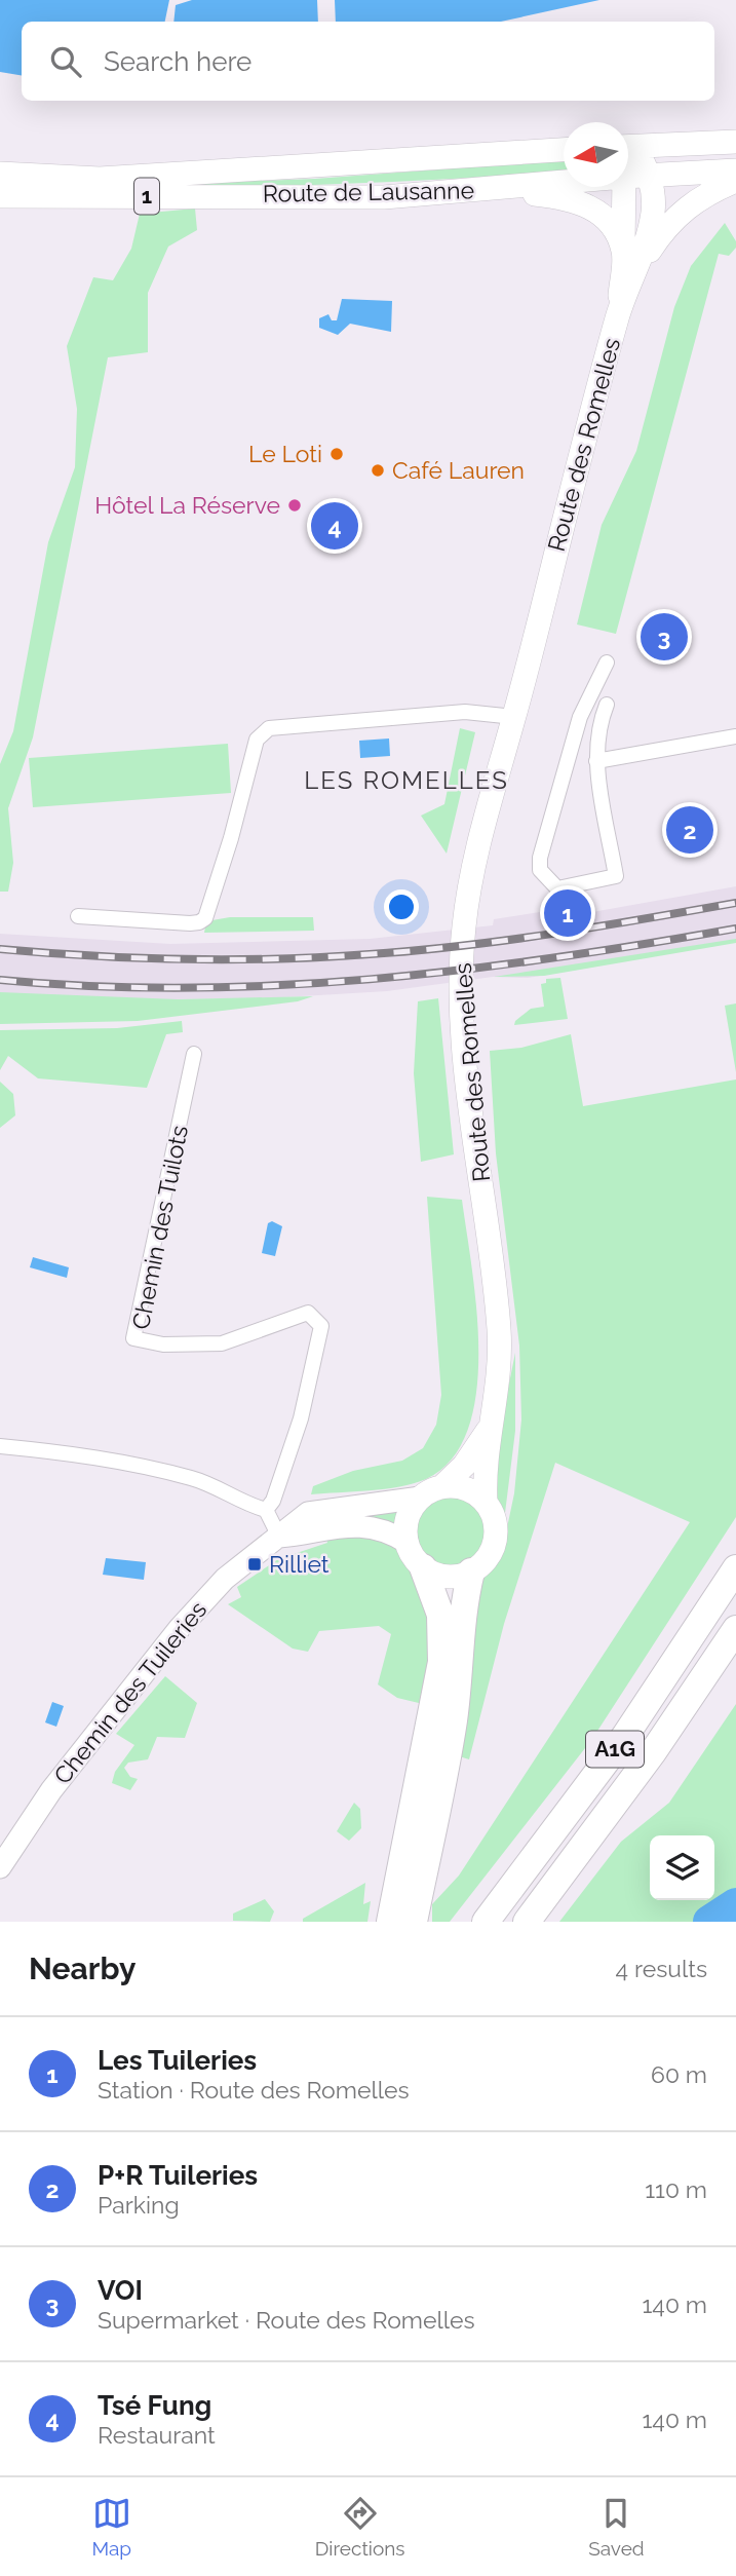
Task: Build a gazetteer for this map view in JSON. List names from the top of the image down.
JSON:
{
  "streets": {
    "highway": ["A1G"],
    "main road": ["Route de Lausanne", "1", "Route des Romelles"],
    "street": ["Chemin des Tuilots", "Chemin des Tuileries"]
  },
  "crossings": [
    ["Route des Romelles", "Chemin des Tuileries"]
  ],
  "districts": ["LES ROMELLES"],
  "places": {
    "other": ["Le Loti", "Café Lauren", "Hôtel La Réserve"],
    "transit": ["Rilliet"]
  },
  "north": "left",
  "page": {
    "search": "Search here",
    "pins": [
      "4",
      "3",
      "2",
      "1"
    ],
    "heading": ["Nearby", "4 results"],
    "list": [
      {
        "mark": "1",
        "name": "Les Tuileries",
        "note": "Station · Route des Romelles",
        "value": "60 m"
      },
      {
        "mark": "2",
        "name": "P+R Tuileries",
        "note": "Parking",
        "value": "110 m"
      },
      {
        "mark": "3",
        "name": "VOI",
        "note": "Supermarket · Route des Romelles",
        "value": "140 m"
      },
      {
        "mark": "4",
        "name": "Tsé Fung",
        "note": "Restaurant",
        "value": "140 m"
      }
    ],
    "nav": ["Map", "Directions", "Saved"]
  }
}
